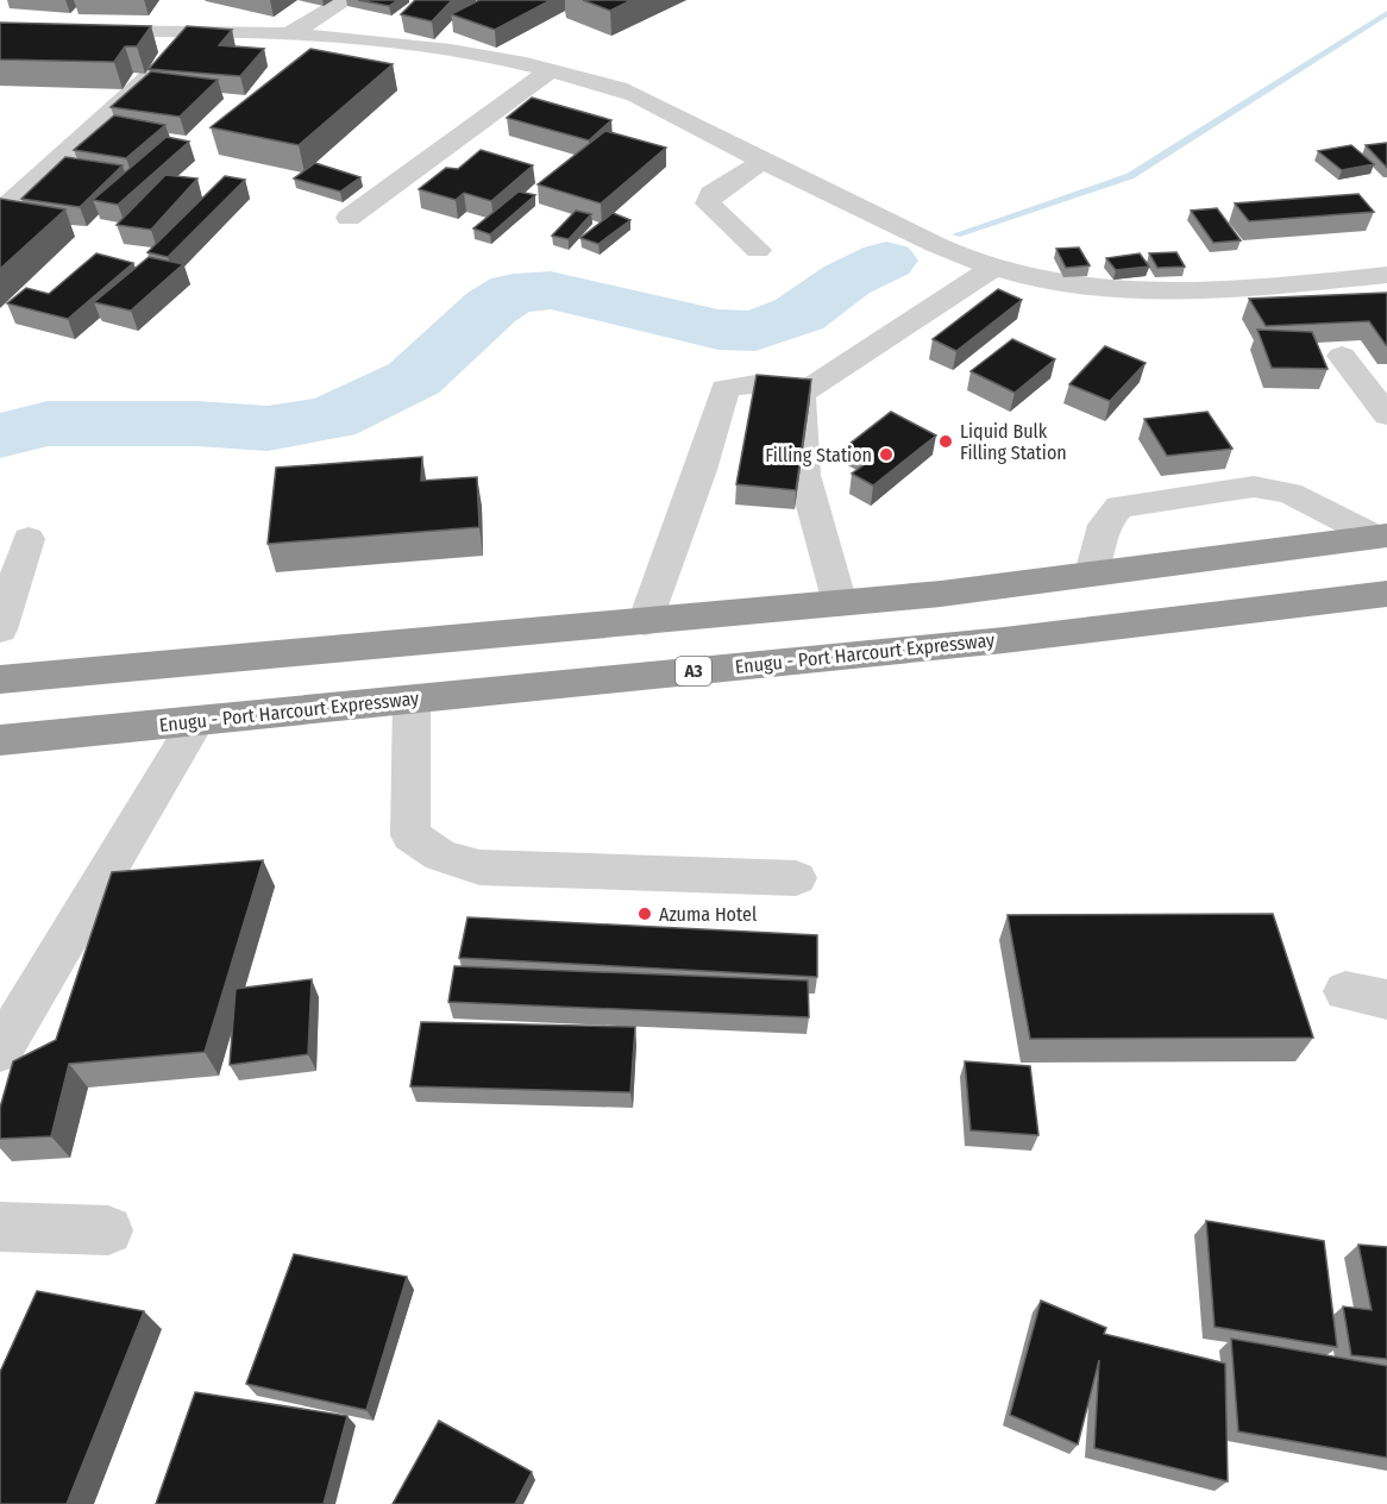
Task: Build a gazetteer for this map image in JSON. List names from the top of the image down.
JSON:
{
  "streets": {
    "highway": ["Enugu - Port Harcourt Expressway", "A3"]
  },
  "places": ["Liquid Bulk Filling Station", "Filling Station", "Azuma Hotel"]
}
